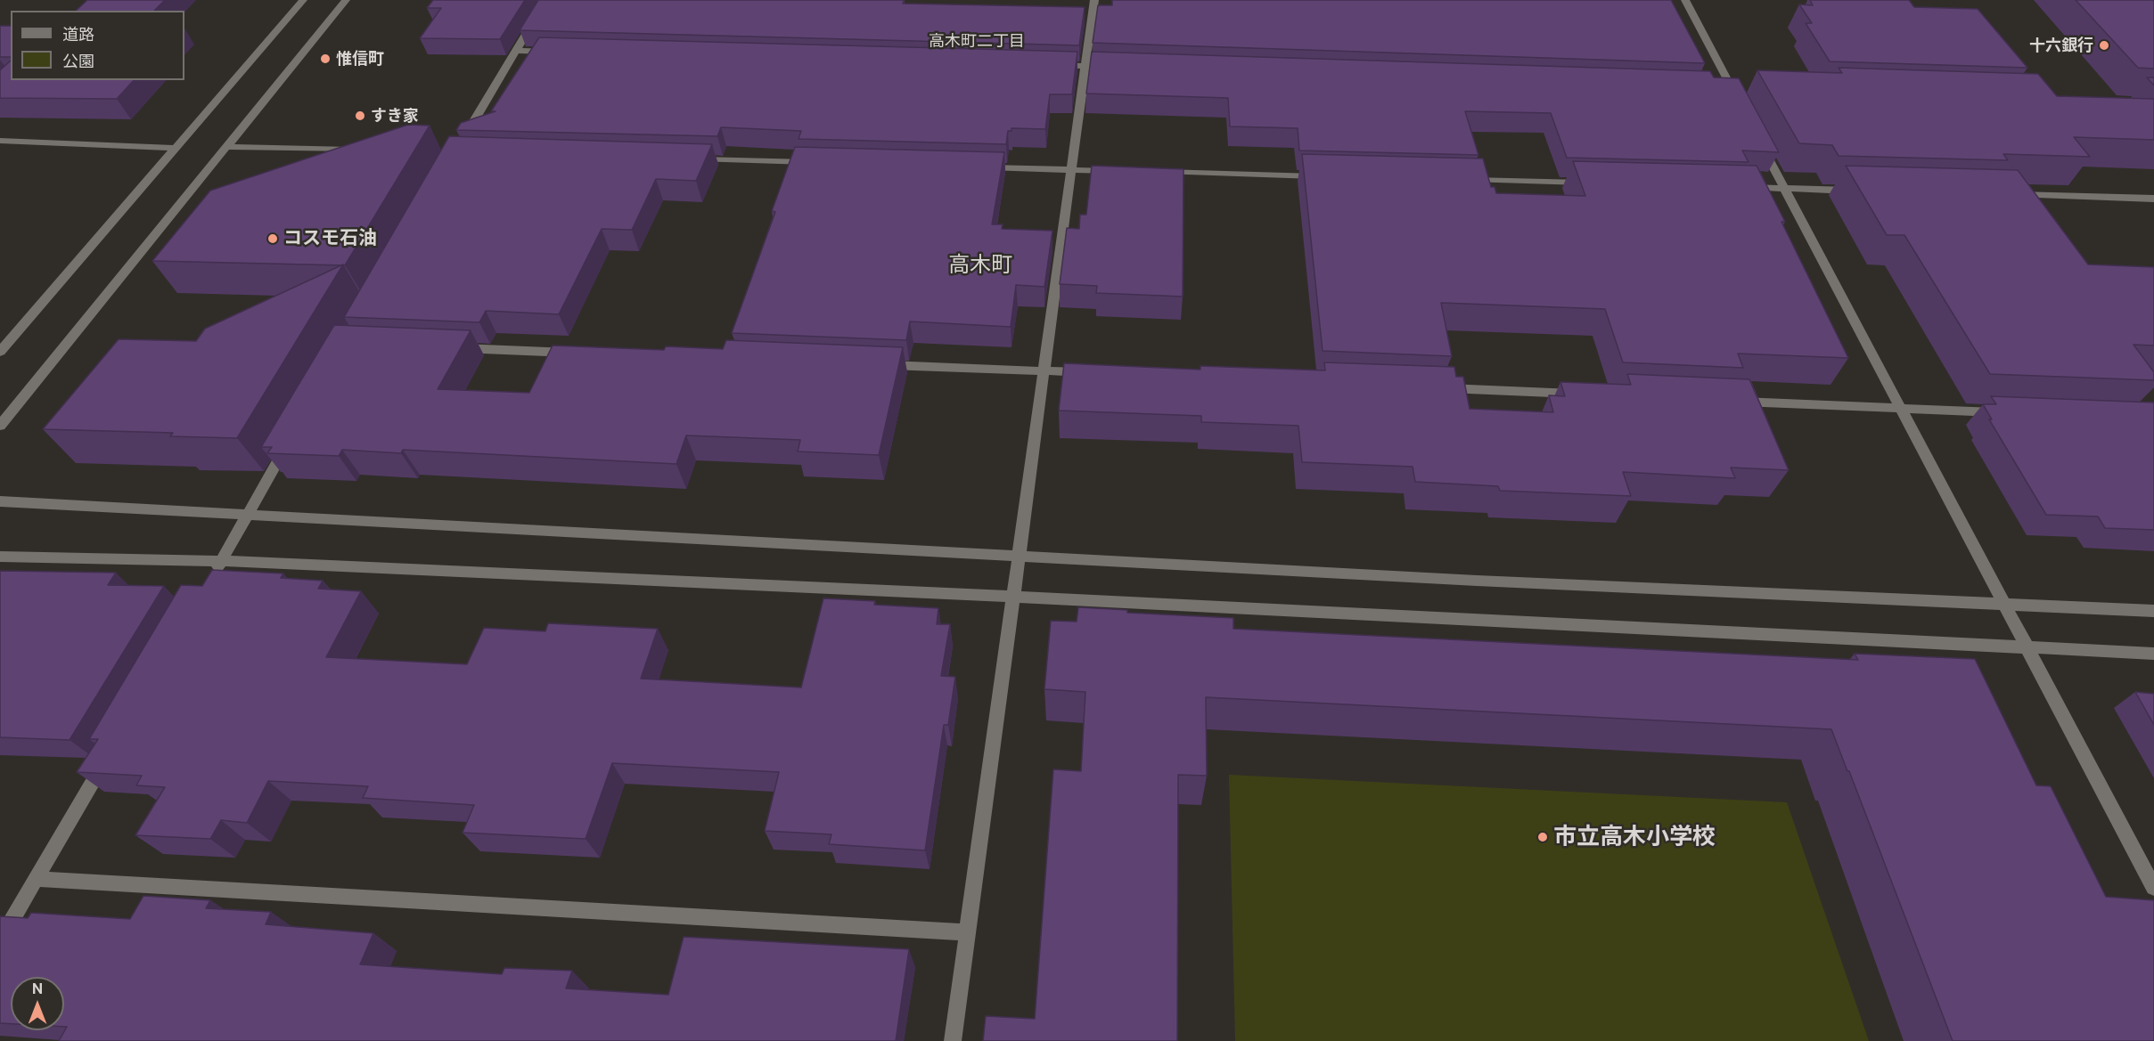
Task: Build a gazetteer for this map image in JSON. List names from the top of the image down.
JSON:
{
  "districts": ["高木町二丁目", "高木町"],
  "places": [
    "十六銀行",
    "惟信町",
    "すき家",
    "コスモ石油",
    "市立高木小学校"
  ],
  "legend": ["道路", "公園"],
  "north": "top"
}
